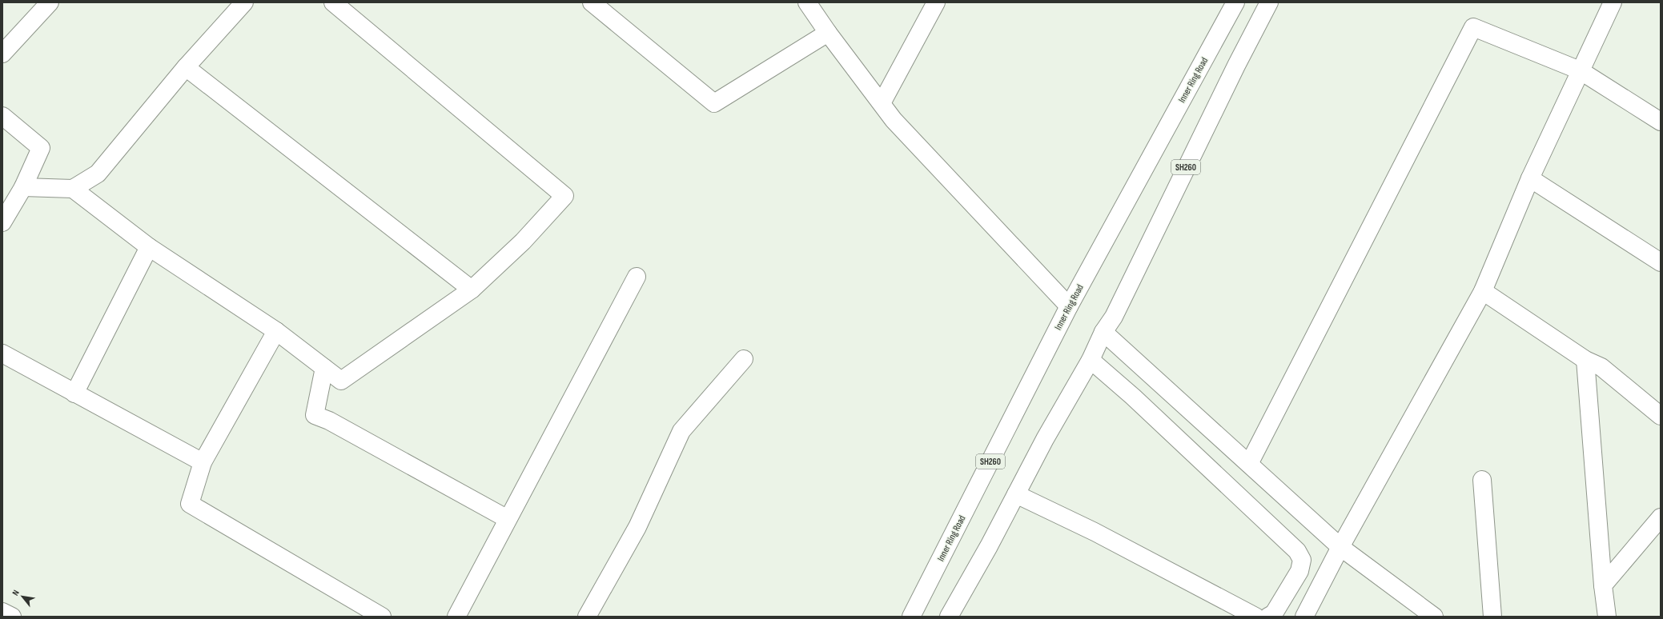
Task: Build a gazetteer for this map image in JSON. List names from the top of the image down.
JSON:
{
  "streets": {
    "main road": ["Inner Ring Road", "SH260"]
  },
  "north": "top left"
}
